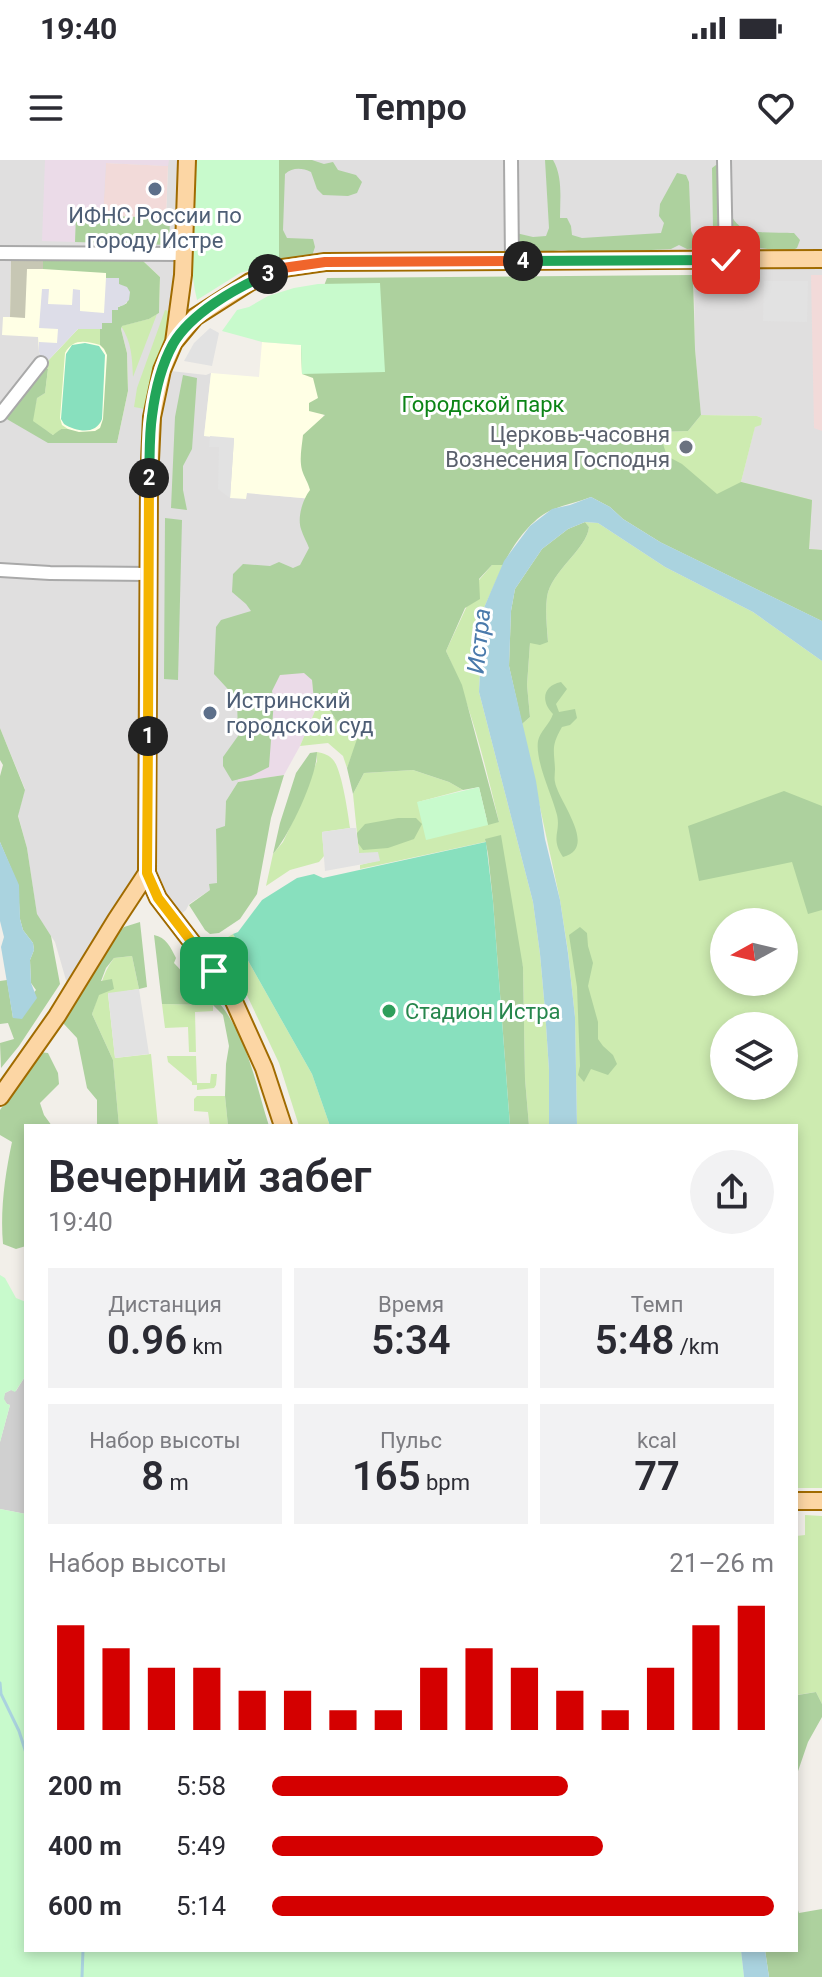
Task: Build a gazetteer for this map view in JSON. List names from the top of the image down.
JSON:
{
  "water": ["Истра"],
  "parks": ["Городской парк"],
  "places": [
    "ИФНС России по городу Истре",
    "Церковь-часовня Вознесения Господня",
    "Истринский городской суд",
    "Стадион Истра"
  ],
  "north": "left",
  "page": {
    "status": "19:40",
    "header": "Tempo",
    "pins": [
      "4",
      "3",
      "2",
      "1"
    ],
    "heading": ["Вечерний забег", "19:40"],
    "stats": [
      ["Дистанция", "0.96 km"],
      ["Время", "5:34"],
      ["Темп", "5:48 /km"],
      ["Набор высоты", "8 m"],
      ["Пульс", "165 bpm"],
      ["kcal", "77"]
    ],
    "chart": ["Набор высоты", "21–26 m"],
    "list": [
      {
        "name": "200 m",
        "note": "5:58"
      },
      {
        "name": "400 m",
        "note": "5:49"
      },
      {
        "name": "600 m",
        "note": "5:14"
      }
    ]
  }
}
